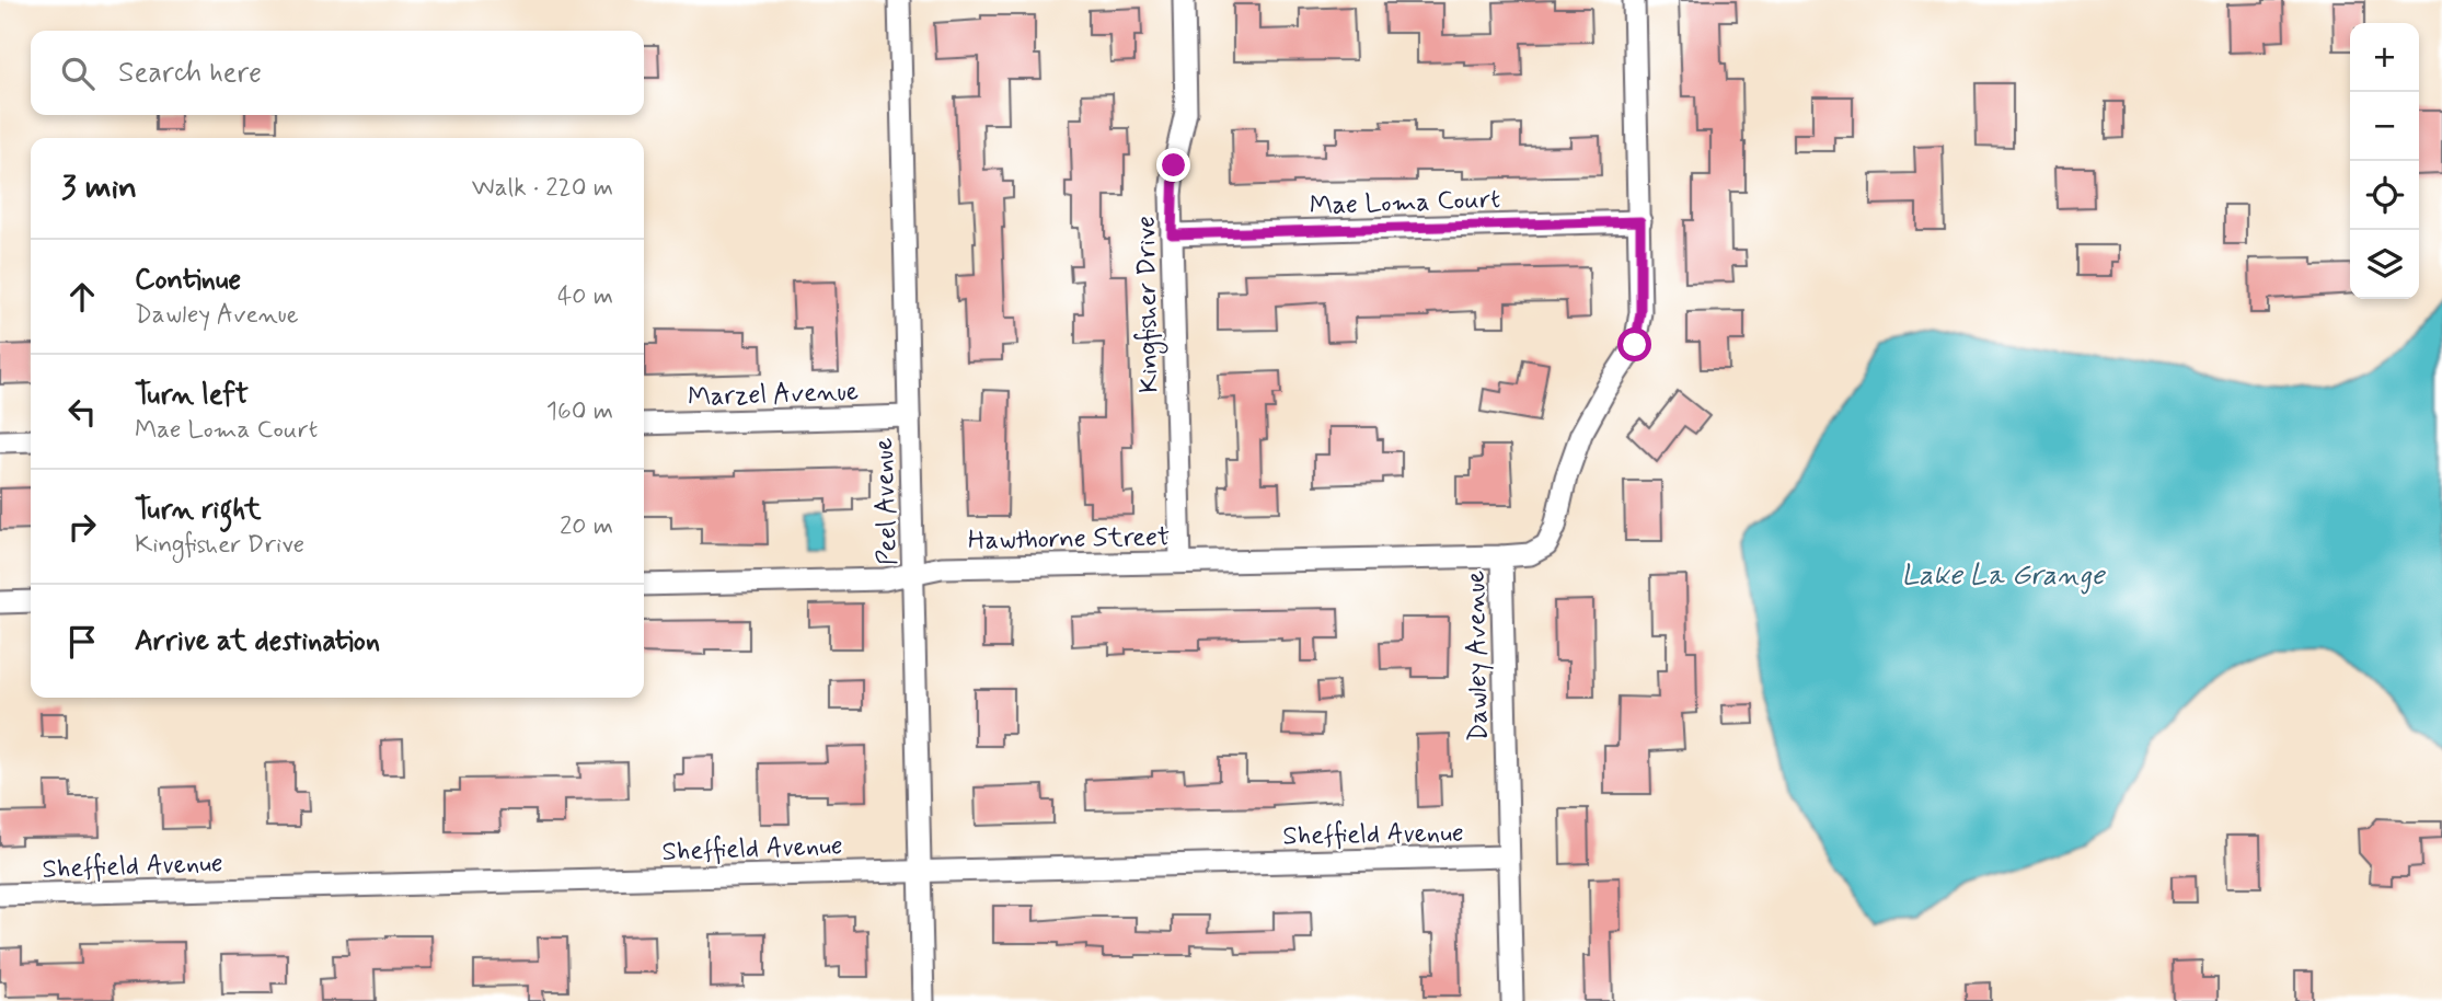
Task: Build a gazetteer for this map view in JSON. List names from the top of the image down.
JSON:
{
  "streets": {
    "street": [
      "Mae Loma Court",
      "Kingfisher Drive",
      "Marzel Avenue",
      "Peel Avenue",
      "Hawthorne Street",
      "Dawley Avenue",
      "Sheffield Avenue"
    ]
  },
  "crossings": [
    ["Mae Loma Court", "Kingfisher Drive"],
    ["Mae Loma Court", "Dawley Avenue"],
    ["Kingfisher Drive", "Hawthorne Street"],
    ["Marzel Avenue", "Peel Avenue"],
    ["Peel Avenue", "Hawthorne Street"],
    ["Peel Avenue", "Sheffield Avenue"],
    ["Hawthorne Street", "Dawley Avenue"],
    ["Dawley Avenue", "Sheffield Avenue"]
  ],
  "water": ["Lake La Grange"],
  "page": {
    "map_buttons": ["+", "−"],
    "search": "Search here",
    "heading": ["3 min", "Walk · 220 m"],
    "list": [
      ["Continue", "Dawley Avenue", "40 m"],
      ["Turn left", "Mae Loma Court", "160 m"],
      ["Turn right", "Kingfisher Drive", "20 m"],
      "Arrive at destination"
    ]
  }
}
